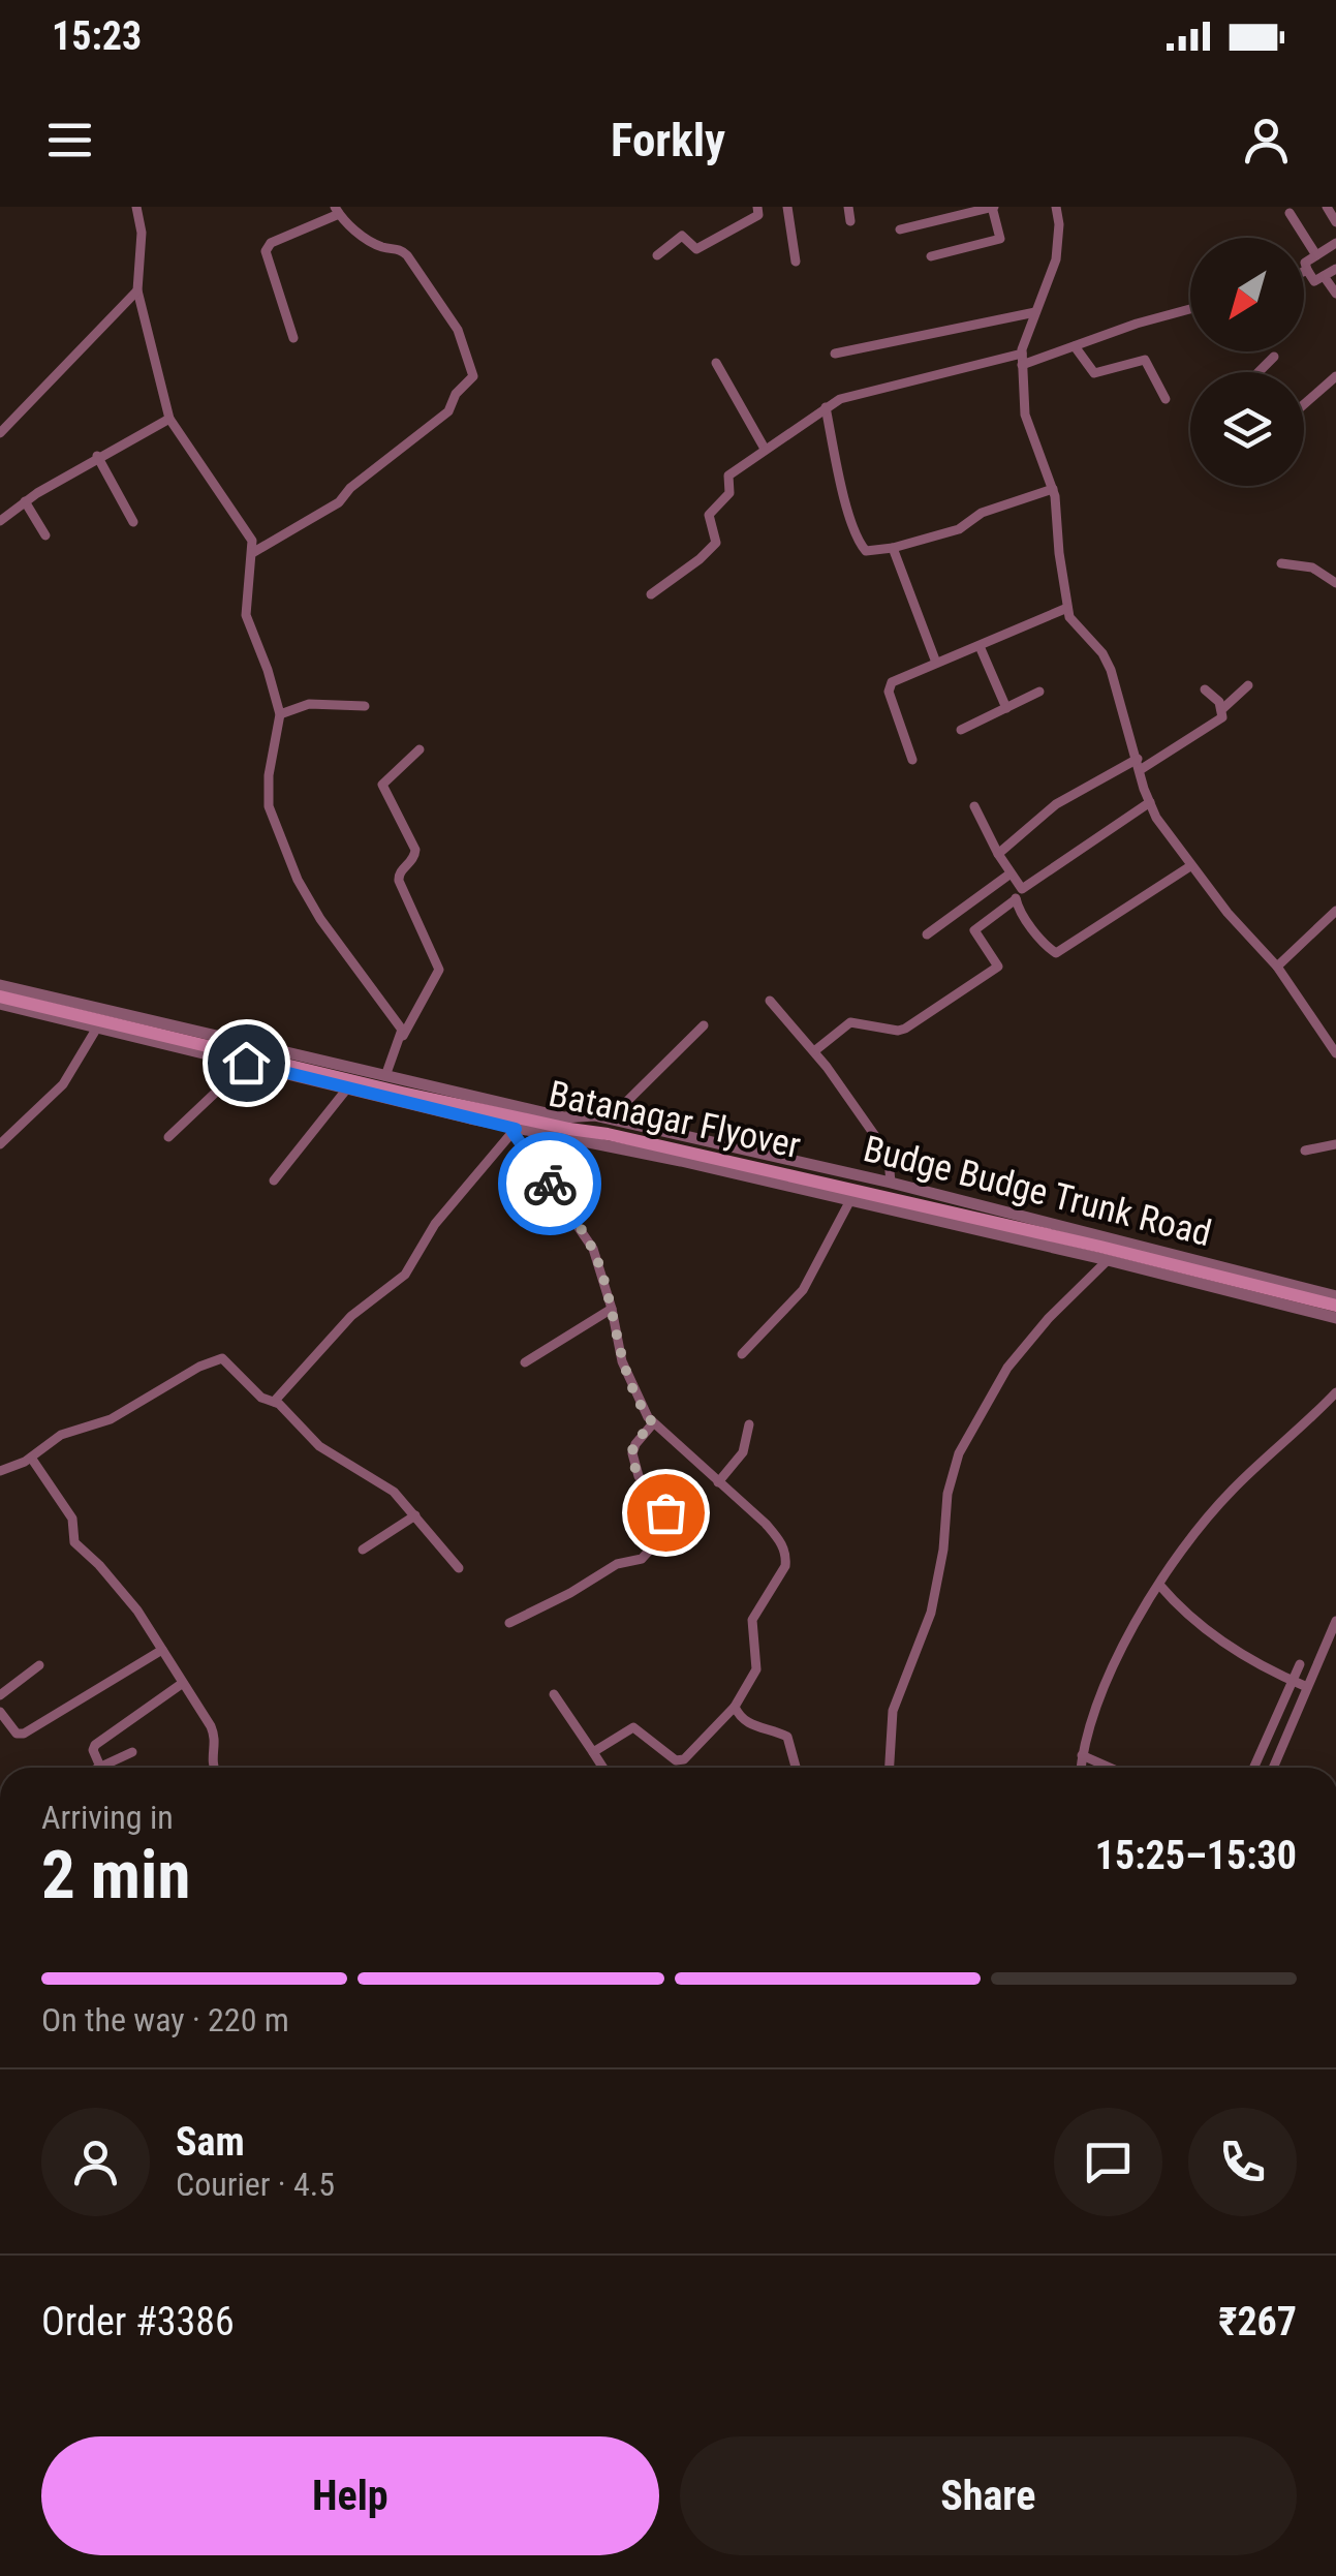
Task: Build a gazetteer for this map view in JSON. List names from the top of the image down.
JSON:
{
  "streets": {
    "main road": ["Batanagar Flyover"],
    "street": ["Budge Budge Trunk Road"]
  },
  "crossings": [
    ["Batanagar Flyover", "Budge Budge Trunk Road"]
  ],
  "north": "bottom left",
  "page": {
    "status": "15:23",
    "header": "Forkly",
    "heading": ["2 min", "Arriving in", "15:25–15:30"],
    "panel": [
      "Sam",
      "Courier · 4.5",
      "Order #3386",
      "₹267"
    ],
    "bar": "On the way · 220 m",
    "buttons": ["Help", "Share"]
  }
}
